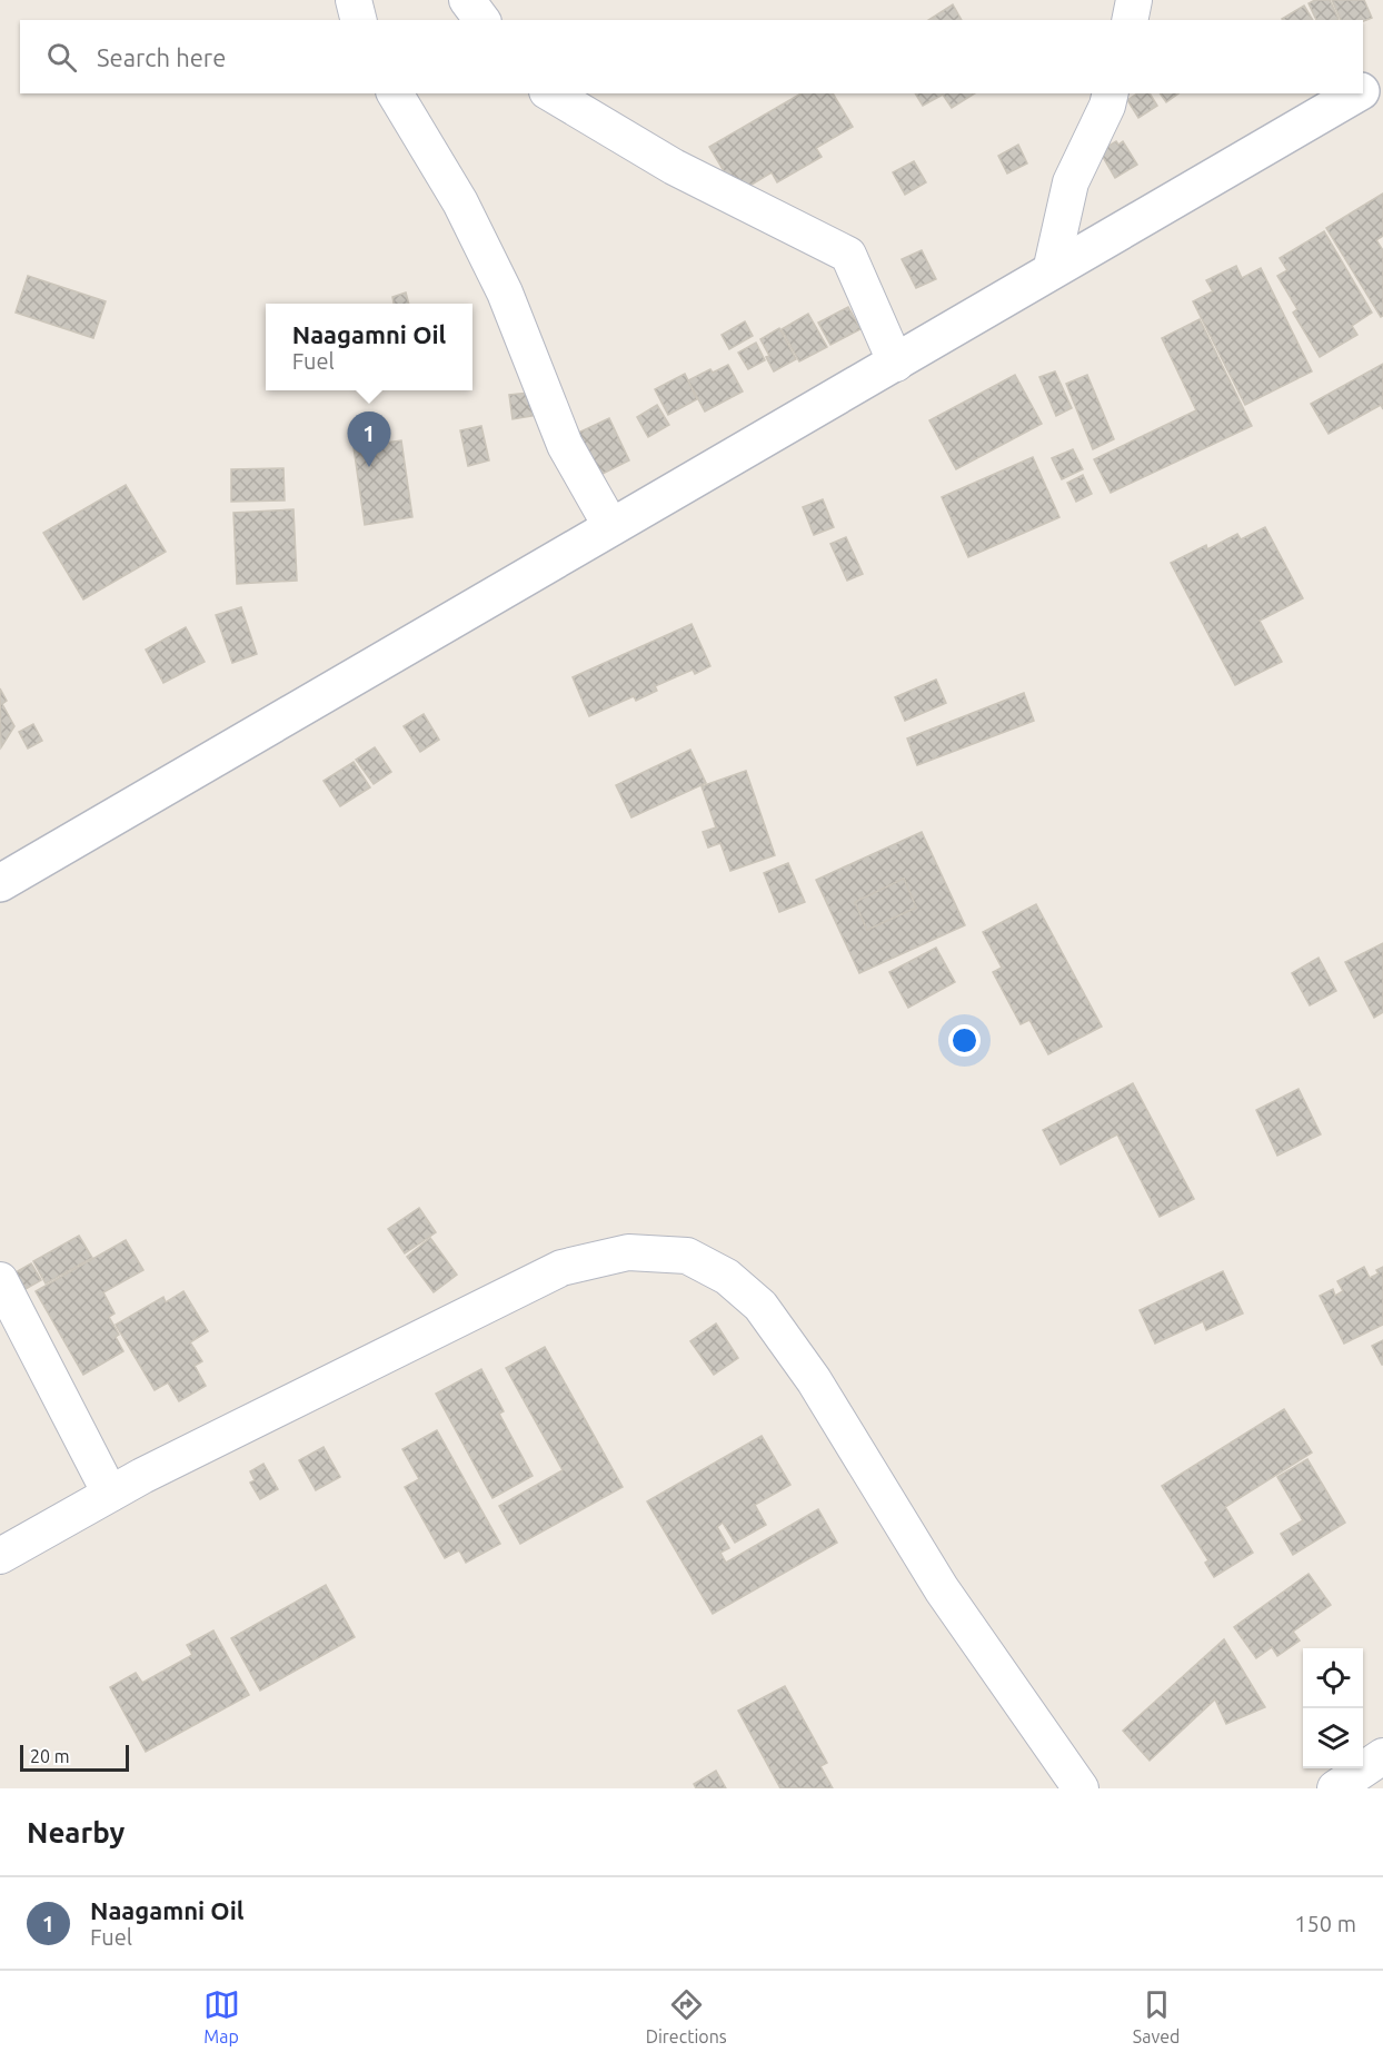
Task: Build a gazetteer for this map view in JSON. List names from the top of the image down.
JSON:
{
  "scale_bar": "20 m",
  "page": {
    "search": "Search here",
    "popup": ["Naagamni Oil", "Fuel"],
    "pins": "1",
    "scale": "20 m",
    "heading": "Nearby",
    "list": [
      {
        "mark": "1",
        "name": "Naagamni Oil",
        "note": "Fuel",
        "value": "150 m"
      }
    ],
    "nav": ["Map", "Directions", "Saved"]
  }
}
